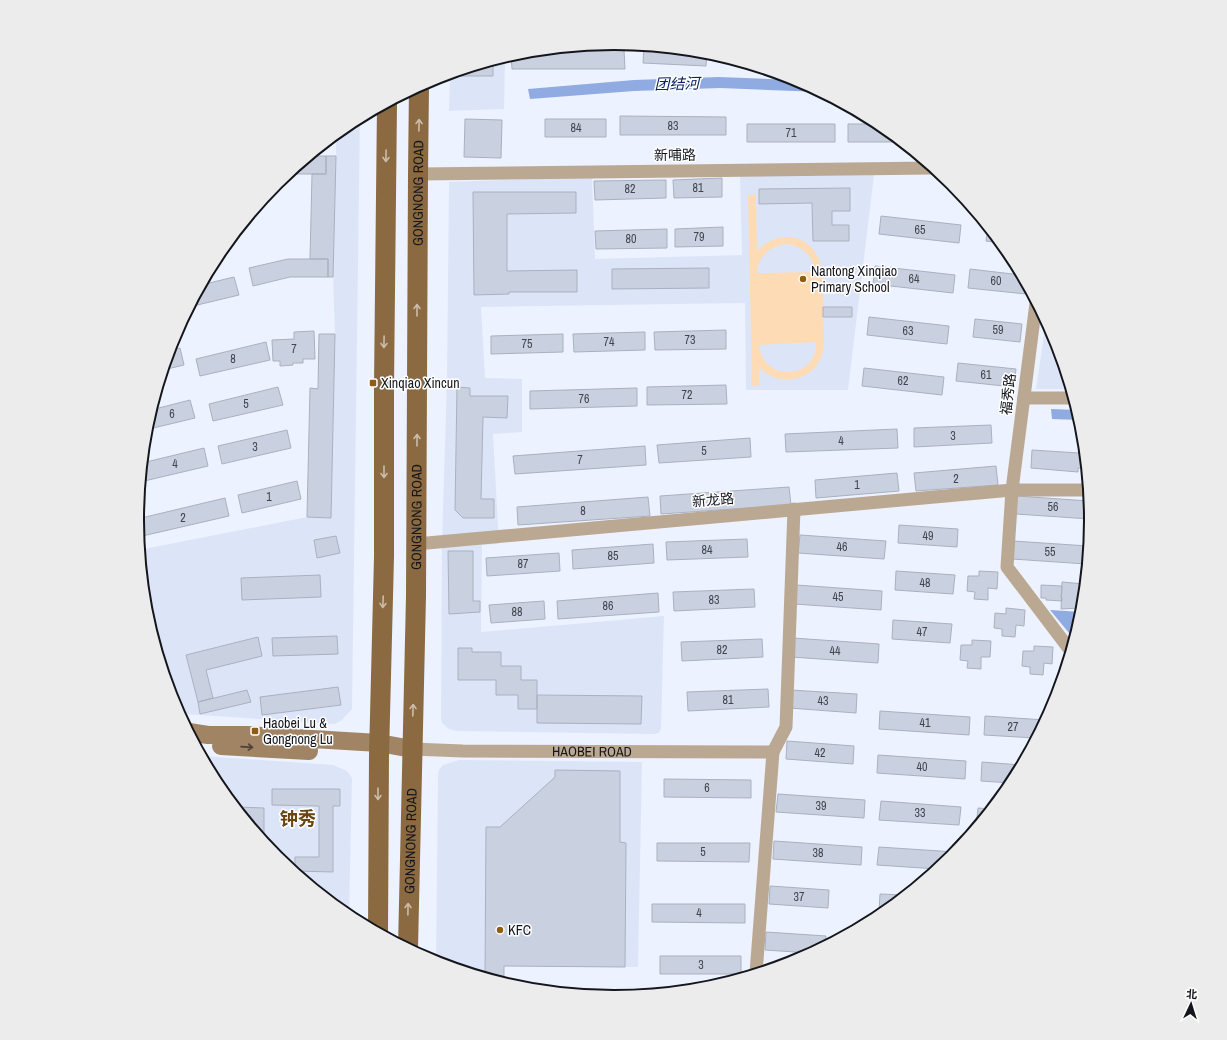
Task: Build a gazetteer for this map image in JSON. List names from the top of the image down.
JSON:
{
  "streets": {
    "main road": ["GONGNONG ROAD"],
    "street": [
      "新哺路",
      "福秀路",
      "新龙路",
      "HAOBEI ROAD"
    ]
  },
  "crossings": [
    ["新哺路", "GONGNONG ROAD"],
    ["GONGNONG ROAD", "新龙路"],
    ["GONGNONG ROAD", "HAOBEI ROAD"],
    ["福秀路", "新龙路"]
  ],
  "districts": ["钟秀"],
  "water": ["团结河"],
  "places": {
    "other": ["Nantong Xinqiao Primary School", "KFC"],
    "transit": ["Xinqiao Xincun", "Haobei Lu & Gongnong Lu"]
  },
  "house_numbers": [
    "83",
    "84",
    "71",
    "81",
    "82",
    "65",
    "79",
    "80",
    "64",
    "60",
    "59",
    "63",
    "73",
    "74",
    "75",
    "7",
    "8",
    "61",
    "62",
    "72",
    "76",
    "5",
    "6",
    "3",
    "4",
    "3",
    "5",
    "7",
    "4",
    "2",
    "1",
    "1",
    "56",
    "8",
    "2",
    "49",
    "46",
    "84",
    "55",
    "85",
    "87",
    "48",
    "45",
    "83",
    "86",
    "88",
    "47",
    "82",
    "44",
    "81",
    "43",
    "41",
    "27",
    "42",
    "40",
    "6",
    "39",
    "33",
    "5",
    "38",
    "37",
    "4",
    "3"
  ],
  "north": "top"
}
